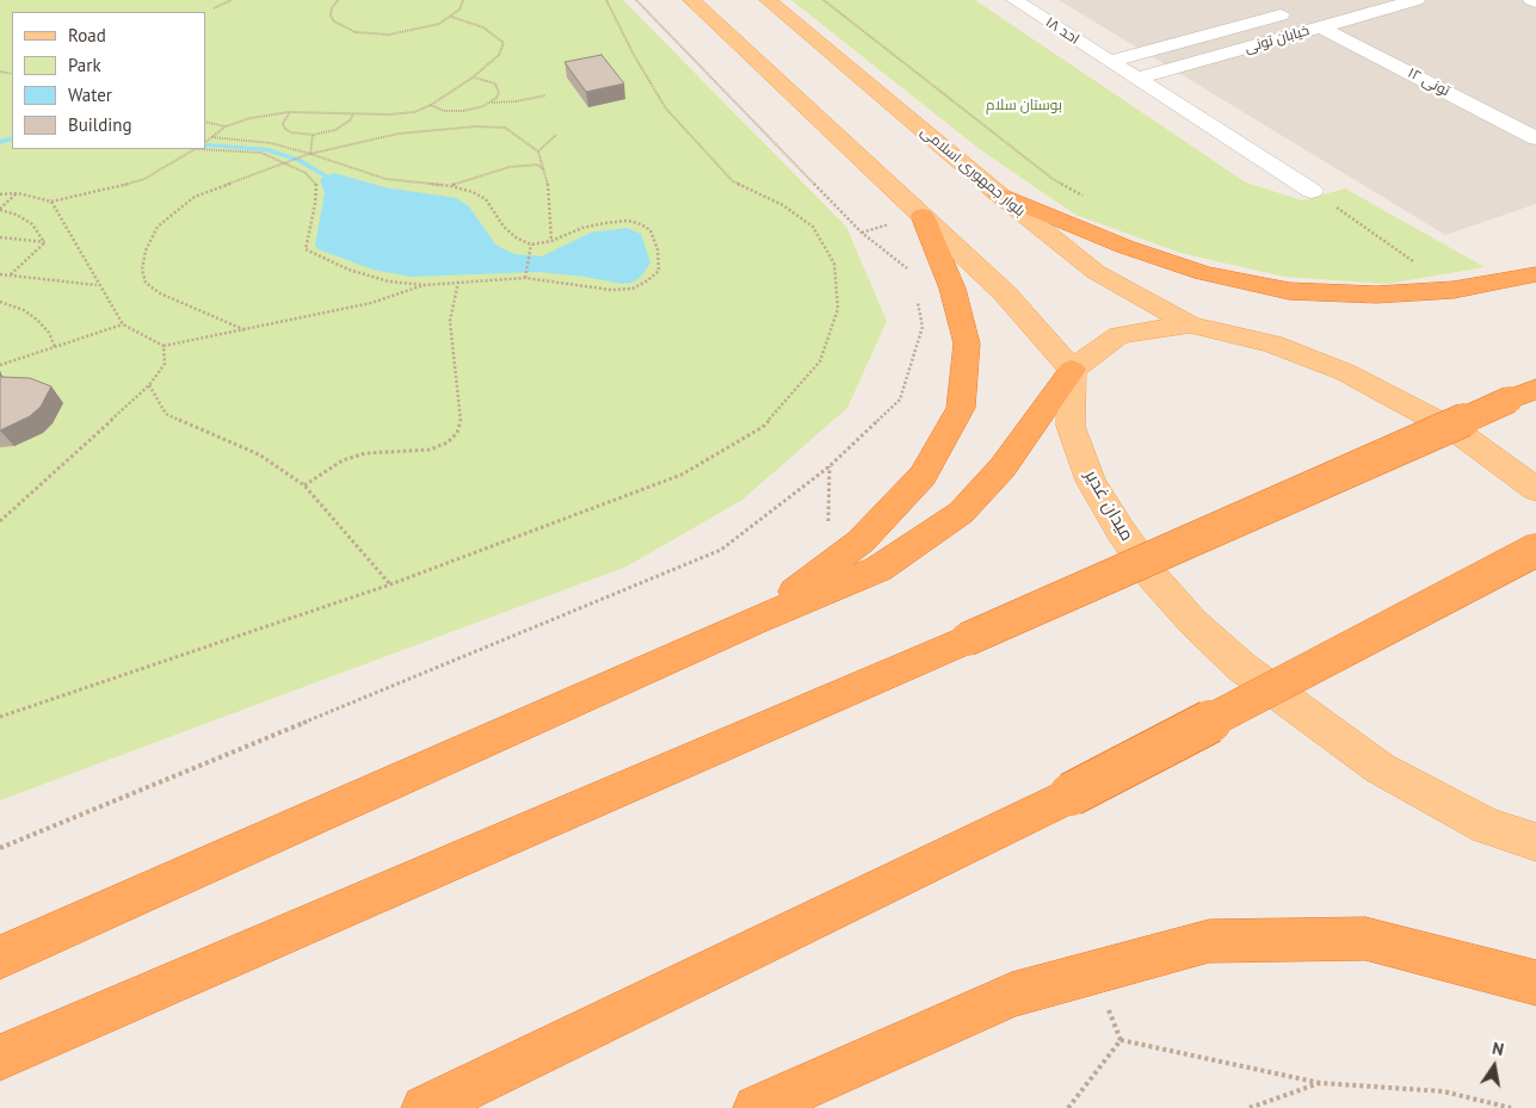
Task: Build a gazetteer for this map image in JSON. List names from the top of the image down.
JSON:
{
  "streets": {
    "main road": ["بلوار جمهوری اسلامی", "میدان غدیر"],
    "street": ["احد ۱۸", "خیابان تونی", "تونی ۱۲"]
  },
  "crossings": [
    ["احد ۱۸", "خیابان تونی"],
    ["خیابان تونی", "تونی ۱۲"]
  ],
  "parks": ["بوستان سلام"],
  "legend": [
    "Road",
    "Park",
    "Water",
    "Building"
  ],
  "north": "top"
}
